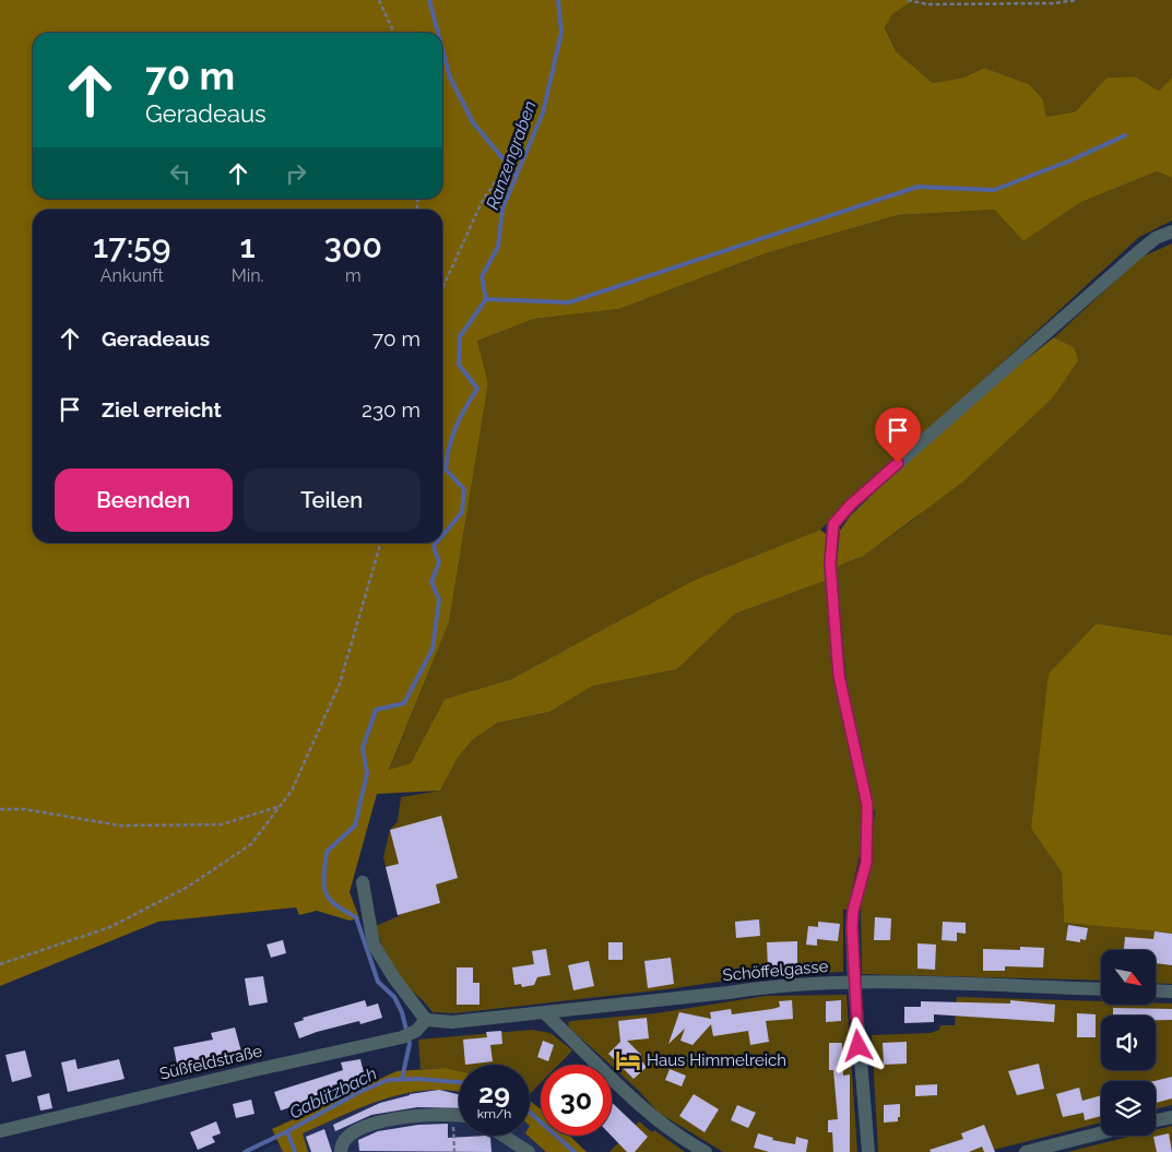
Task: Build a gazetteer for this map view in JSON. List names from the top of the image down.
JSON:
{
  "streets": {
    "street": ["Schöffelgasse", "Süßfeldstraße"]
  },
  "crossings": [
    ["Schöffelgasse", "Süßfeldstraße"]
  ],
  "water": ["Ranzengraben", "Gablitzbach"],
  "places": {
    "hotel": ["Haus Himmelreich"]
  },
  "north": "bottom right",
  "page": {
    "turn": ["70 m", "Geradeaus"],
    "eta": [
      "17:59",
      "Ankunft",
      "1",
      "Min.",
      "300",
      "m"
    ],
    "list": [
      {
        "name": "Geradeaus",
        "value": "70 m"
      },
      {
        "name": "Ziel erreicht",
        "value": "230 m"
      }
    ],
    "buttons": ["Beenden", "Teilen"],
    "speed": "29 km/h",
    "limit": "30"
  }
}
